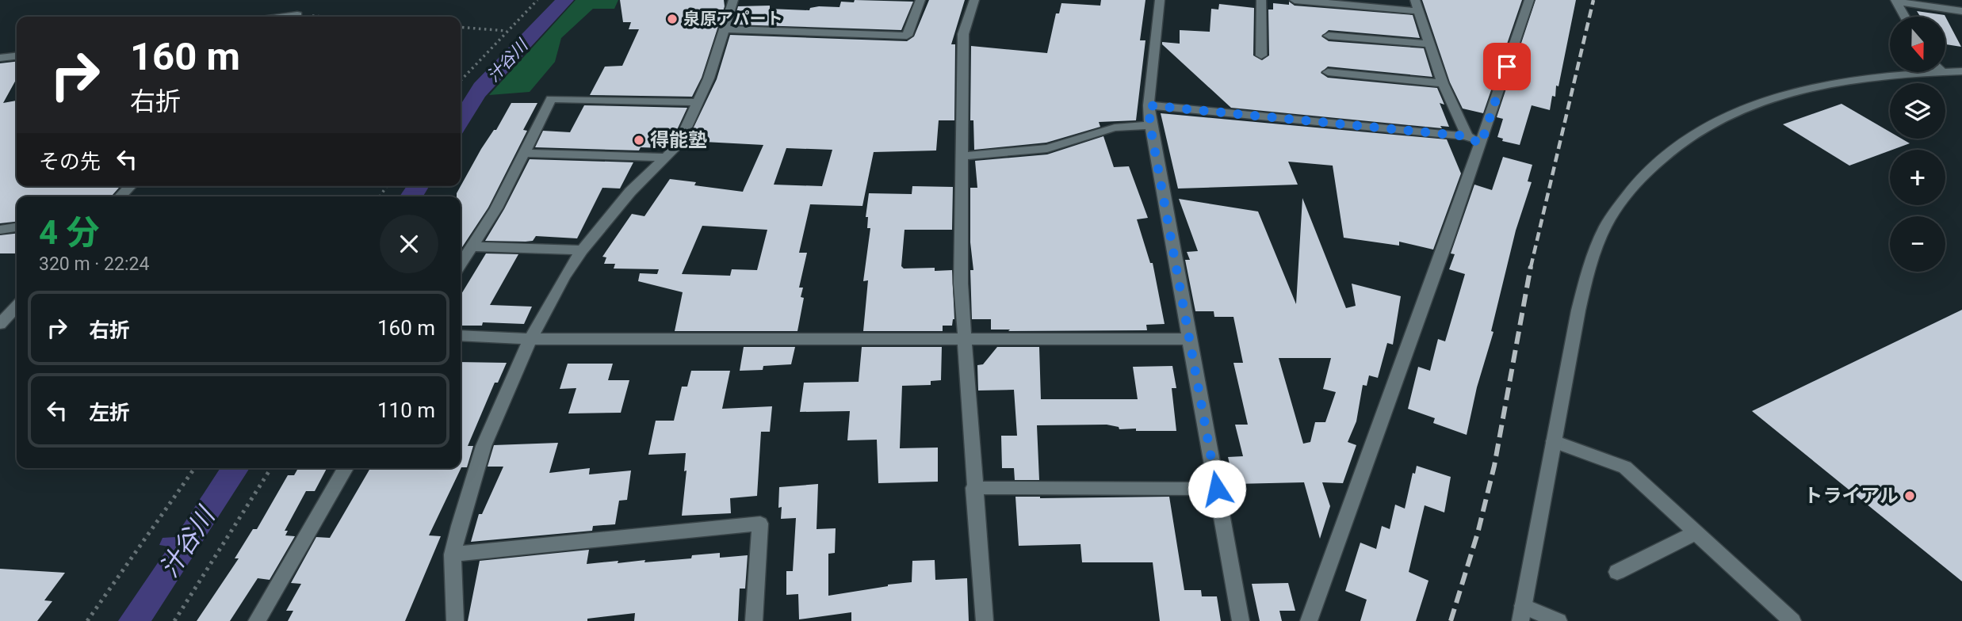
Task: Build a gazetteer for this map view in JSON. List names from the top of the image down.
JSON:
{
  "water": ["汁谷川"],
  "places": ["泉原アパート", "得能塾", "トライアル"],
  "north": "bottom",
  "page": {
    "map_buttons": ["+", "−"],
    "turn": ["160 m", "右折"],
    "then": "その先",
    "heading": ["4 分", "320 m · 22:24"],
    "list": [
      {
        "name": "右折",
        "value": "160 m"
      },
      {
        "name": "左折",
        "value": "110 m"
      }
    ]
  }
}
